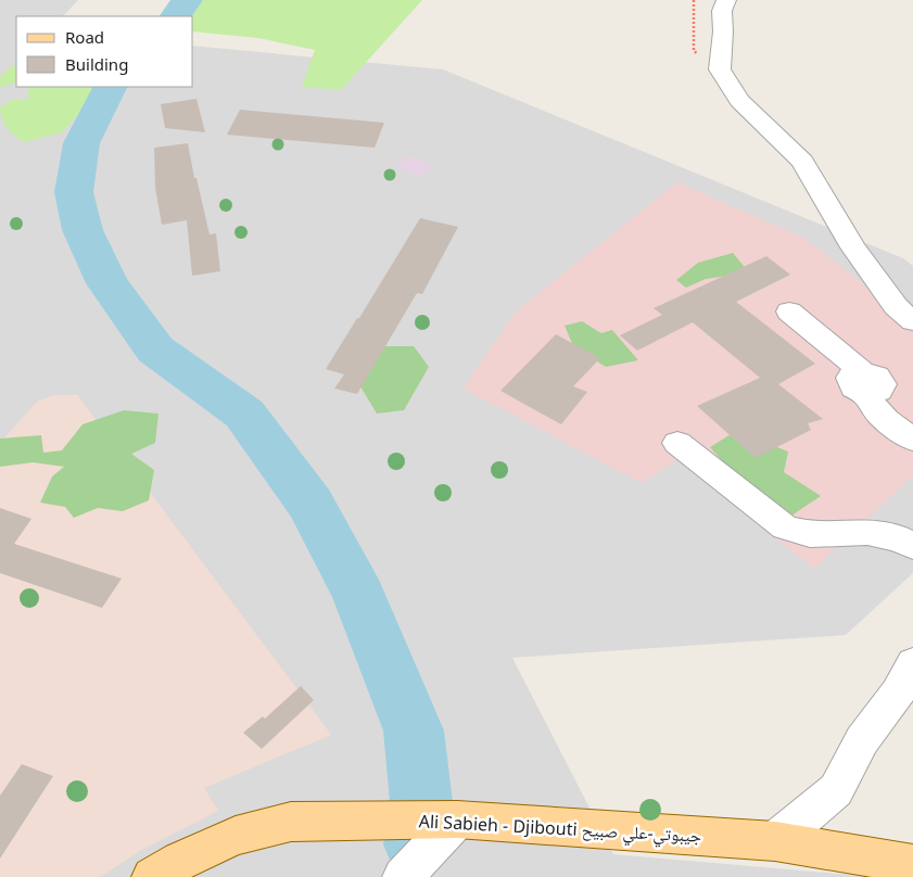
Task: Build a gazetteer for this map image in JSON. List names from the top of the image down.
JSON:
{
  "streets": {
    "main road": ["Ali Sabieh - Djibouti جيبوتي-علي صبيح"]
  },
  "legend": ["Road", "Building"]
}
